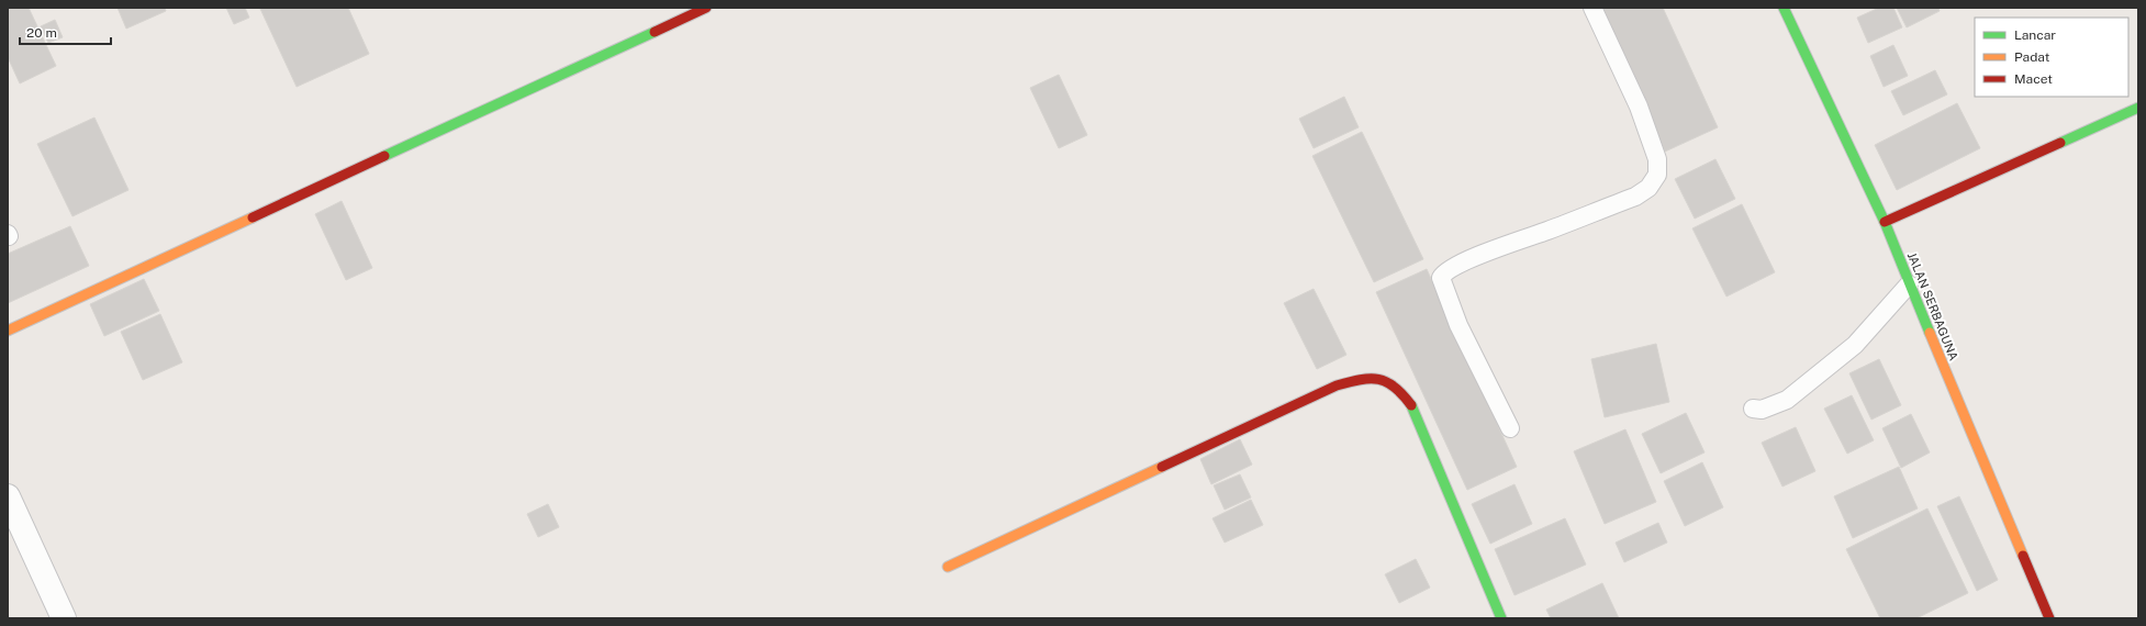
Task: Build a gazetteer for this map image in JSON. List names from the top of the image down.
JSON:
{
  "streets": {
    "street": ["JALAN SERBAGUNA"]
  },
  "legend": ["Lancar", "Padat", "Macet"],
  "scale_bar": "20 m"
}
